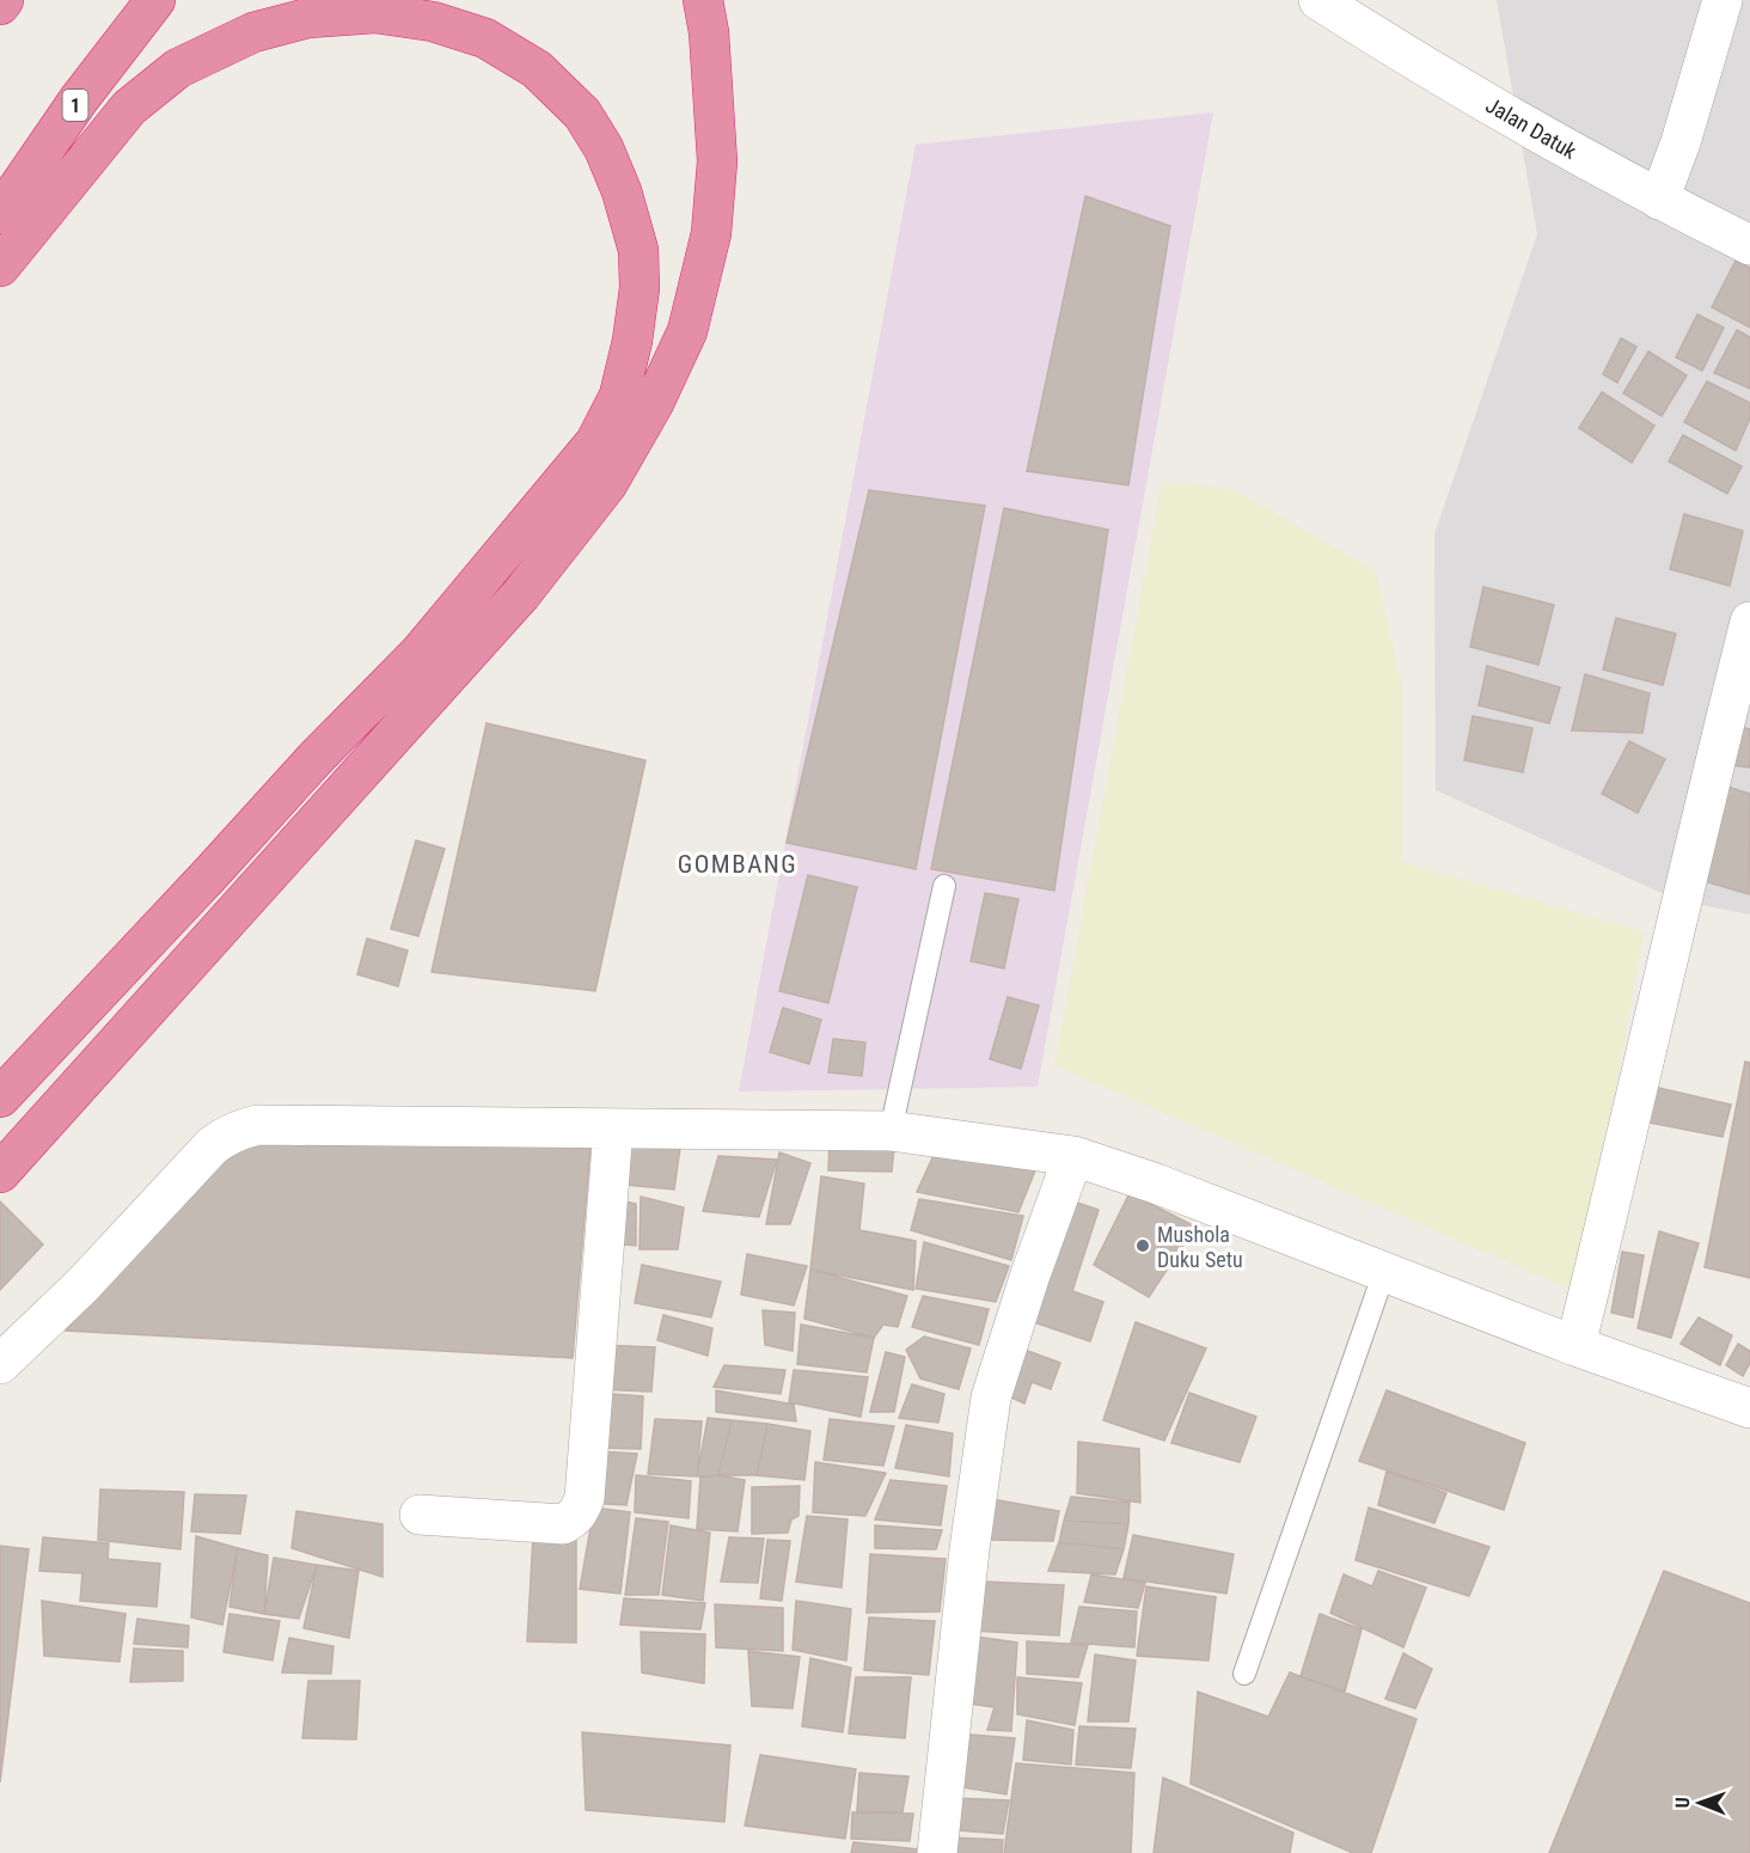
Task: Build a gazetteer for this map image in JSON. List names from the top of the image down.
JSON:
{
  "streets": {
    "highway": ["1"],
    "street": ["Jalan Datuk"]
  },
  "districts": ["GOMBANG"],
  "places": ["Mushola Duku Setu"],
  "north": "left"
}
